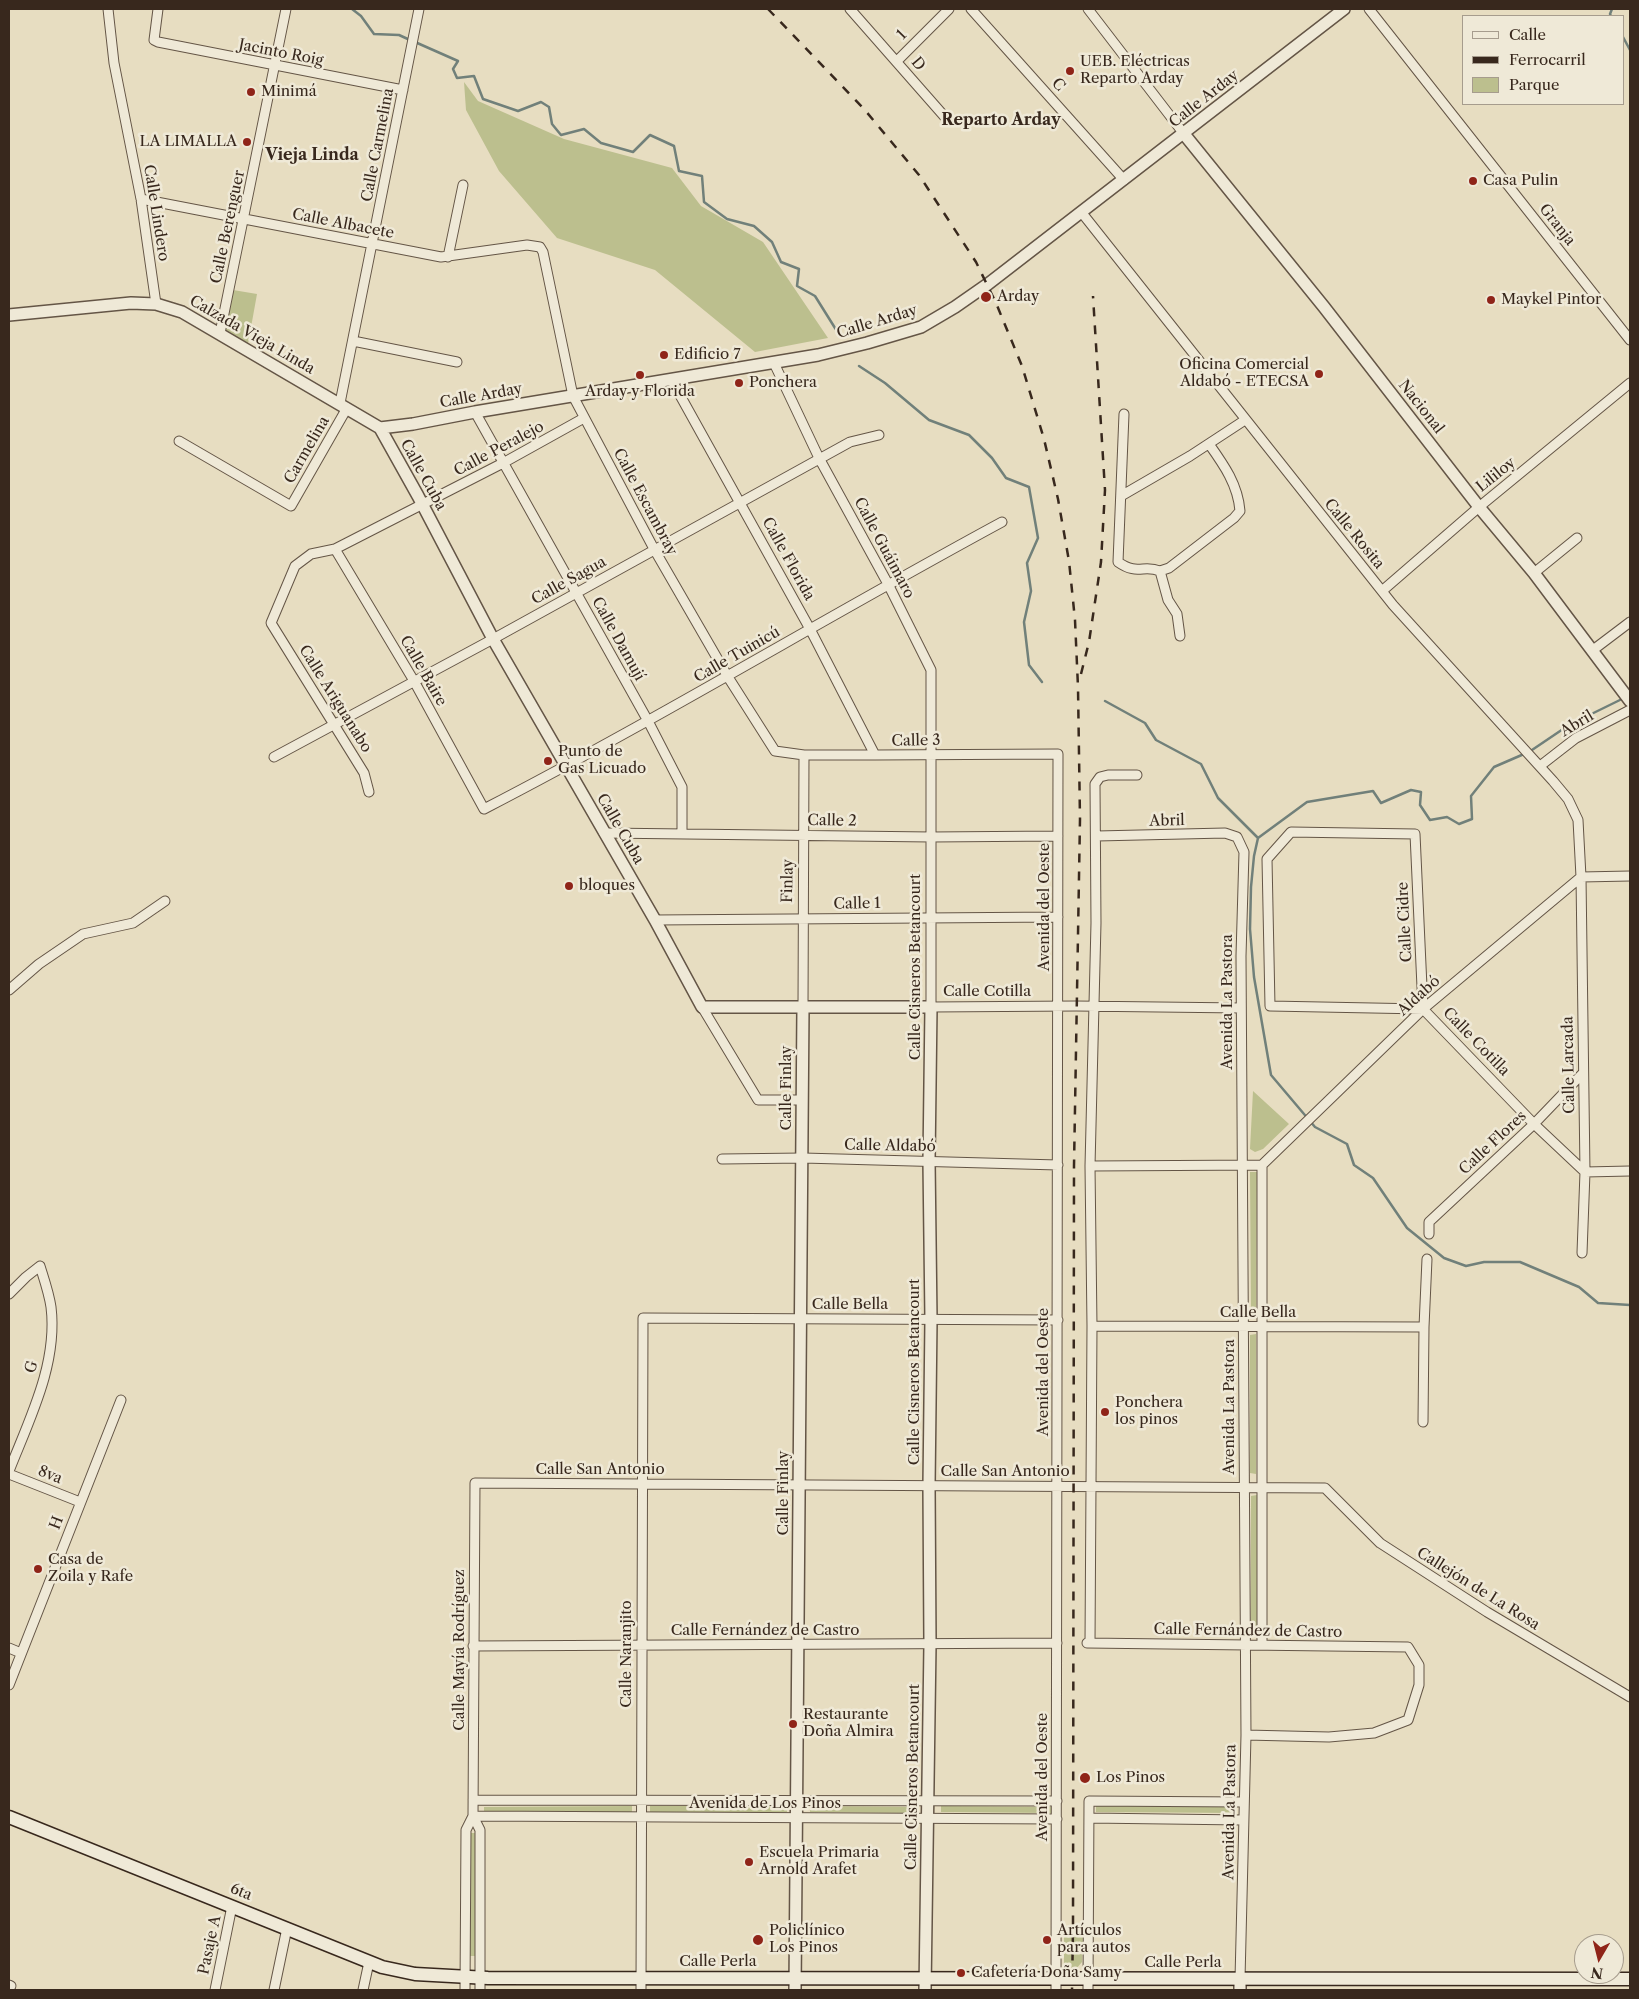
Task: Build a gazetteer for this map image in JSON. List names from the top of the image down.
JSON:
{
  "streets": {
    "main road": ["6ta", "Calle Perla"],
    "street": [
      "1",
      "Jacinto Roig",
      "D",
      "C",
      "Calle Arday",
      "Calle Carmelina",
      "Calle Lindero",
      "Calle Albacete",
      "Granja",
      "Calle Berenguer",
      "Calzada Vieja Linda",
      "Nacional",
      "Calle Peralejo",
      "Carmelina",
      "Calle Cuba",
      "Lililoy",
      "Calle Escambray",
      "Calle Rosita",
      "Calle Guáimaro",
      "Calle Florida",
      "Calle Sagua",
      "Calle Damují",
      "Calle Tuinicú",
      "Calle Baire",
      "Calle Ariguanabo",
      "Abril",
      "Calle 3",
      "Calle 2",
      "Finlay",
      "Calle 1",
      "Avenida del Oeste",
      "Calle Cidre",
      "Calle Cisneros Betancourt",
      "Calle Cotilla",
      "Aldabó",
      "Avenida La Pastora",
      "Calle Larcada",
      "Calle Finlay",
      "Calle Flores",
      "Calle Aldabó",
      "Calle Bella",
      "G",
      "Calle San Antonio",
      "8va",
      "H",
      "Callejón de La Rosa",
      "Calle Fernández de Castro",
      "Calle Mayía Rodríguez",
      "Calle Naranjito",
      "Avenida de Los Pinos",
      "Pasaje A"
    ]
  },
  "crossings": [
    ["1", "D"],
    ["Jacinto Roig", "Calle Carmelina"],
    ["Jacinto Roig", "Calle Berenguer"],
    ["C", "Calle Arday"],
    ["Calle Arday", "Calzada Vieja Linda"],
    ["Calle Arday", "Nacional"],
    ["Calle Arday", "Calle Cuba"],
    ["Calle Arday", "Calle Escambray"],
    ["Calle Arday", "Calle Rosita"],
    ["Calle Arday", "Calle Guáimaro"],
    ["Calle Arday", "Calle Florida"],
    ["Calle Arday", "Calle Damují"],
    ["Calle Carmelina", "Calle Albacete"],
    ["Calle Carmelina", "Calzada Vieja Linda"],
    ["Calle Carmelina", "Carmelina"],
    ["Calle Lindero", "Calle Albacete"],
    ["Calle Lindero", "Calzada Vieja Linda"],
    ["Calle Albacete", "Calle Berenguer"],
    ["Calle Albacete", "Calle Escambray"],
    ["Calle Berenguer", "Calzada Vieja Linda"],
    ["Calzada Vieja Linda", "Carmelina"],
    ["Calzada Vieja Linda", "Calle Cuba"],
    ["Nacional", "Lililoy"],
    ["Calle Peralejo", "Calle Cuba"],
    ["Calle Peralejo", "Calle Escambray"],
    ["Calle Peralejo", "Calle Damují"],
    ["Calle Peralejo", "Calle Baire"],
    ["Calle Peralejo", "Calle Ariguanabo"],
    ["Calle Cuba", "Calle Sagua"],
    ["Calle Cuba", "Calle Tuinicú"],
    ["Calle Cuba", "Calle 2"],
    ["Calle Cuba", "Calle 1"],
    ["Calle Cuba", "Calle Cotilla"],
    ["Calle Cuba", "Calle Finlay"],
    ["Lililoy", "Calle Rosita"],
    ["Calle Escambray", "Calle Sagua"],
    ["Calle Escambray", "Calle Tuinicú"],
    ["Calle Escambray", "Calle 3"],
    ["Calle Rosita", "Abril"],
    ["Calle Rosita", "Aldabó"],
    ["Calle Rosita", "Calle Larcada"],
    ["Calle Guáimaro", "Calle Sagua"],
    ["Calle Guáimaro", "Calle Tuinicú"],
    ["Calle Guáimaro", "Calle 3"],
    ["Calle Guáimaro", "Calle Cisneros Betancourt"],
    ["Calle Florida", "Calle Sagua"],
    ["Calle Florida", "Calle Tuinicú"],
    ["Calle Florida", "Calle 3"],
    ["Calle Sagua", "Calle Damují"],
    ["Calle Sagua", "Calle Baire"],
    ["Calle Sagua", "Calle Ariguanabo"],
    ["Calle Damují", "Calle Tuinicú"],
    ["Calle Damují", "Calle 2"],
    ["Calle Tuinicú", "Calle Baire"],
    ["Abril", "Avenida La Pastora"],
    ["Calle 3", "Finlay"],
    ["Calle 3", "Avenida del Oeste"],
    ["Calle 3", "Calle Cisneros Betancourt"],
    ["Calle 2", "Finlay"],
    ["Calle 2", "Avenida del Oeste"],
    ["Calle 2", "Calle Cisneros Betancourt"],
    ["Finlay", "Calle 1"],
    ["Finlay", "Calle Cotilla"],
    ["Finlay", "Calle Finlay"],
    ["Calle 1", "Avenida del Oeste"],
    ["Calle 1", "Calle Cisneros Betancourt"],
    ["Avenida del Oeste", "Calle Cotilla"],
    ["Avenida del Oeste", "Calle Aldabó"],
    ["Avenida del Oeste", "Calle Bella"],
    ["Avenida del Oeste", "Calle San Antonio"],
    ["Avenida del Oeste", "Calle Fernández de Castro"],
    ["Avenida del Oeste", "Avenida de Los Pinos"],
    ["Avenida del Oeste", "Calle Perla"],
    ["Calle Cidre", "Calle Cotilla"],
    ["Calle Cidre", "Aldabó"],
    ["Calle Cisneros Betancourt", "Calle Cotilla"],
    ["Calle Cisneros Betancourt", "Calle Aldabó"],
    ["Calle Cisneros Betancourt", "Calle Bella"],
    ["Calle Cisneros Betancourt", "Calle San Antonio"],
    ["Calle Cisneros Betancourt", "Calle Fernández de Castro"],
    ["Calle Cisneros Betancourt", "Avenida de Los Pinos"],
    ["Calle Cisneros Betancourt", "Calle Perla"],
    ["Calle Cotilla", "Aldabó"],
    ["Calle Cotilla", "Avenida La Pastora"],
    ["Calle Cotilla", "Calle Larcada"],
    ["Calle Cotilla", "Calle Finlay"],
    ["Calle Cotilla", "Calle Flores"],
    ["Aldabó", "Calle Larcada"],
    ["Avenida La Pastora", "Calle Bella"],
    ["Avenida La Pastora", "Calle San Antonio"],
    ["Avenida La Pastora", "Calle Fernández de Castro"],
    ["Avenida La Pastora", "Calle Perla"],
    ["Calle Larcada", "Calle Flores"],
    ["Calle Finlay", "Calle Aldabó"],
    ["Calle Finlay", "Calle Bella"],
    ["Calle Finlay", "Calle San Antonio"],
    ["Calle Finlay", "Calle Fernández de Castro"],
    ["Calle Finlay", "Avenida de Los Pinos"],
    ["Calle Finlay", "Calle Perla"],
    ["Calle Bella", "Calle Naranjito"],
    ["G", "8va"],
    ["Calle San Antonio", "Callejón de La Rosa"],
    ["Calle San Antonio", "Calle Fernández de Castro"],
    ["Calle San Antonio", "Calle Mayía Rodríguez"],
    ["Calle San Antonio", "Calle Naranjito"],
    ["8va", "H"],
    ["Calle Fernández de Castro", "Calle Mayía Rodríguez"],
    ["Calle Fernández de Castro", "Calle Naranjito"],
    ["Calle Mayía Rodríguez", "Avenida de Los Pinos"],
    ["Calle Mayía Rodríguez", "6ta"],
    ["Calle Mayía Rodríguez", "Calle Perla"],
    ["Calle Naranjito", "Avenida de Los Pinos"],
    ["Calle Naranjito", "Calle Perla"],
    ["6ta", "Pasaje A"],
    ["6ta", "Calle Perla"]
  ],
  "districts": ["Reparto Arday", "Vieja Linda"],
  "places": [
    "UEB. Eléctricas Reparto Arday",
    "Minimá",
    "LA LIMALLA",
    "Casa Pulin",
    "Arday",
    "Maykel Pintor",
    "Edificio 7",
    "Oficina Comercial Aldabó - ETECSA",
    "Arday y Florida",
    "Ponchera",
    "Punto de Gas Licuado",
    "bloques",
    "Ponchera los pinos",
    "Casa de Zoila y Rafe",
    "Restaurante Doña Almira",
    "Los Pinos",
    "Escuela Primaria Arnold Arafet",
    "Policlínico Los Pinos",
    "Artículos para autos",
    "Cafetería Doña Samy"
  ],
  "legend": ["Calle", "Ferrocarril", "Parque"],
  "north": "bottom"
}
